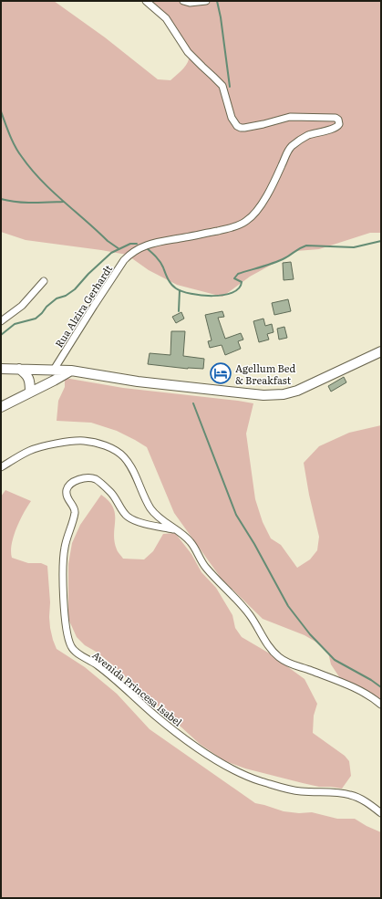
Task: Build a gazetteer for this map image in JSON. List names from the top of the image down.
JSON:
{
  "streets": {
    "street": ["Rua Alzira Gerhardt", "Avenida Princesa Isabel"]
  },
  "places": {
    "hotel": ["Agellum Bed & Breakfast"]
  }
}
